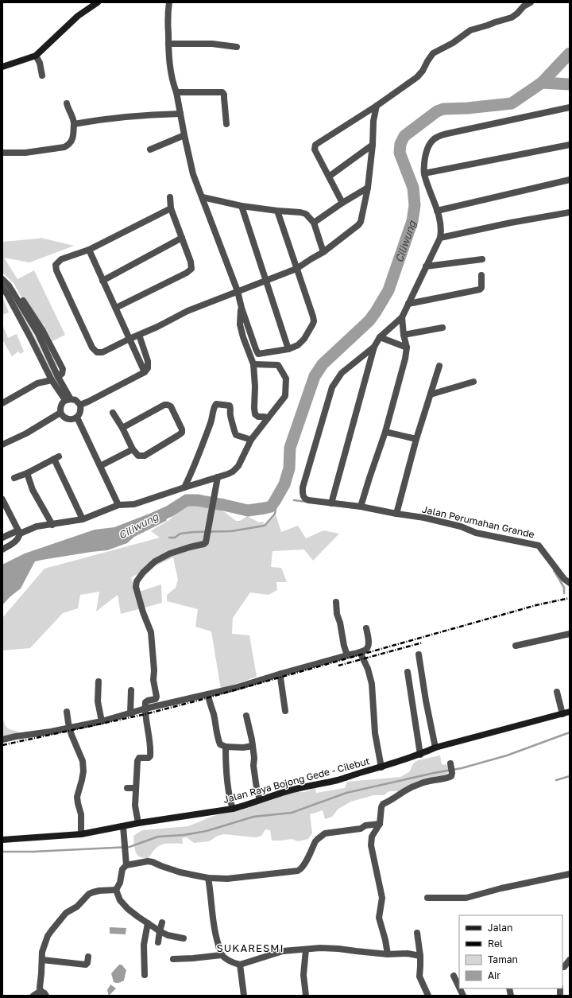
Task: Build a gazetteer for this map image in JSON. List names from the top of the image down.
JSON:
{
  "streets": {
    "main road": ["Jalan Raya Bojong Gede - Cilebut"],
    "street": ["Jalan Perumahan Grande"]
  },
  "districts": ["SUKARESMI"],
  "water": ["Ciliwung"],
  "legend": [
    "Jalan",
    "Rel",
    "Taman",
    "Air"
  ]
}
